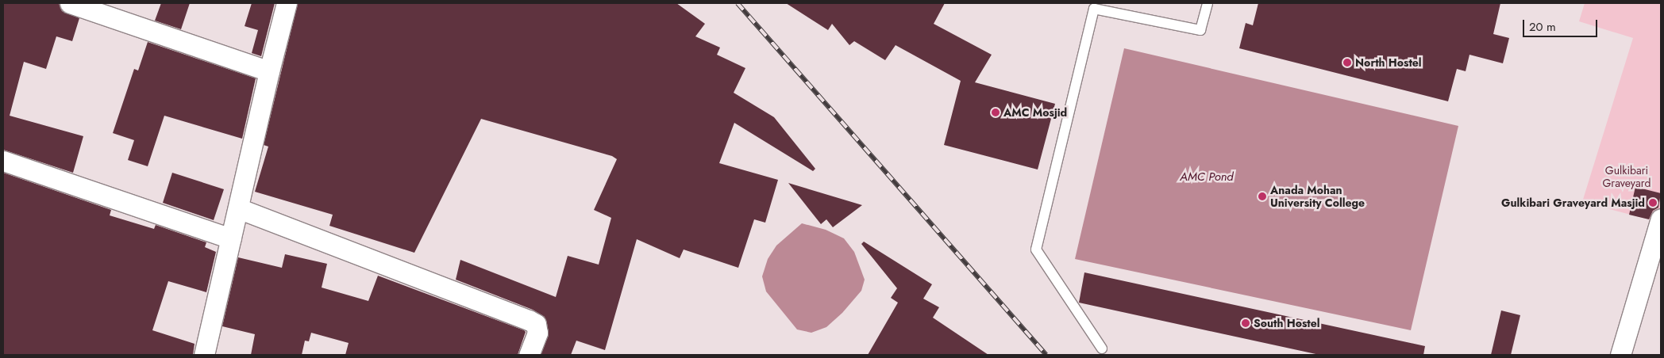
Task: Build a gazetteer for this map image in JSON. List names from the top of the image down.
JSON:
{
  "water": ["AMC Pond"],
  "parks": ["Gulkibari Graveyard"],
  "places": [
    "North Hostel",
    "AMC Mosjid",
    "Anada Mohan University College",
    "Gulkibari Graveyard Masjid",
    "South Hostel"
  ],
  "scale_bar": "20 m"
}
